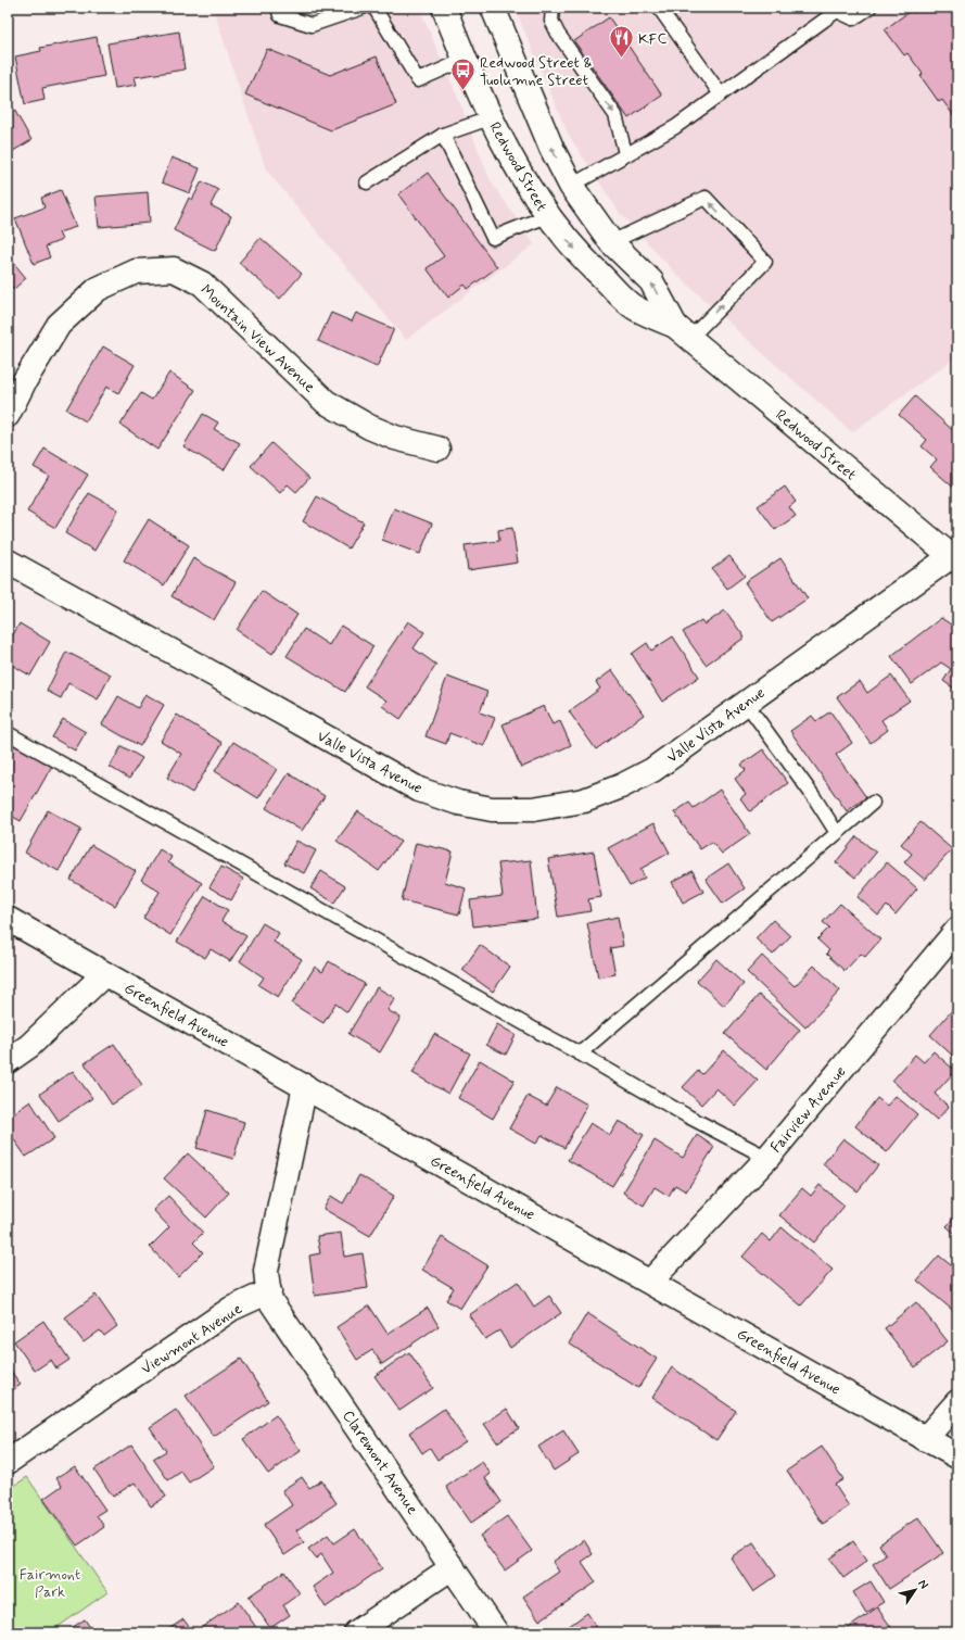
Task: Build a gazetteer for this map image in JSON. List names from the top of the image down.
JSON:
{
  "streets": {
    "street": [
      "Redwood Street",
      "Mountain View Avenue",
      "Valle Vista Avenue",
      "Greenfield Avenue",
      "Fairview Avenue",
      "Viewmont Avenue",
      "Claremont Avenue"
    ]
  },
  "crossings": [
    ["Redwood Street", "Valle Vista Avenue"],
    ["Greenfield Avenue", "Fairview Avenue"],
    ["Viewmont Avenue", "Claremont Avenue"]
  ],
  "parks": ["Fairmont Park"],
  "places": {
    "restaurant": ["KFC"],
    "bus stop": ["Redwood Street & Tuolumne Street"]
  },
  "north": "top right"
}
